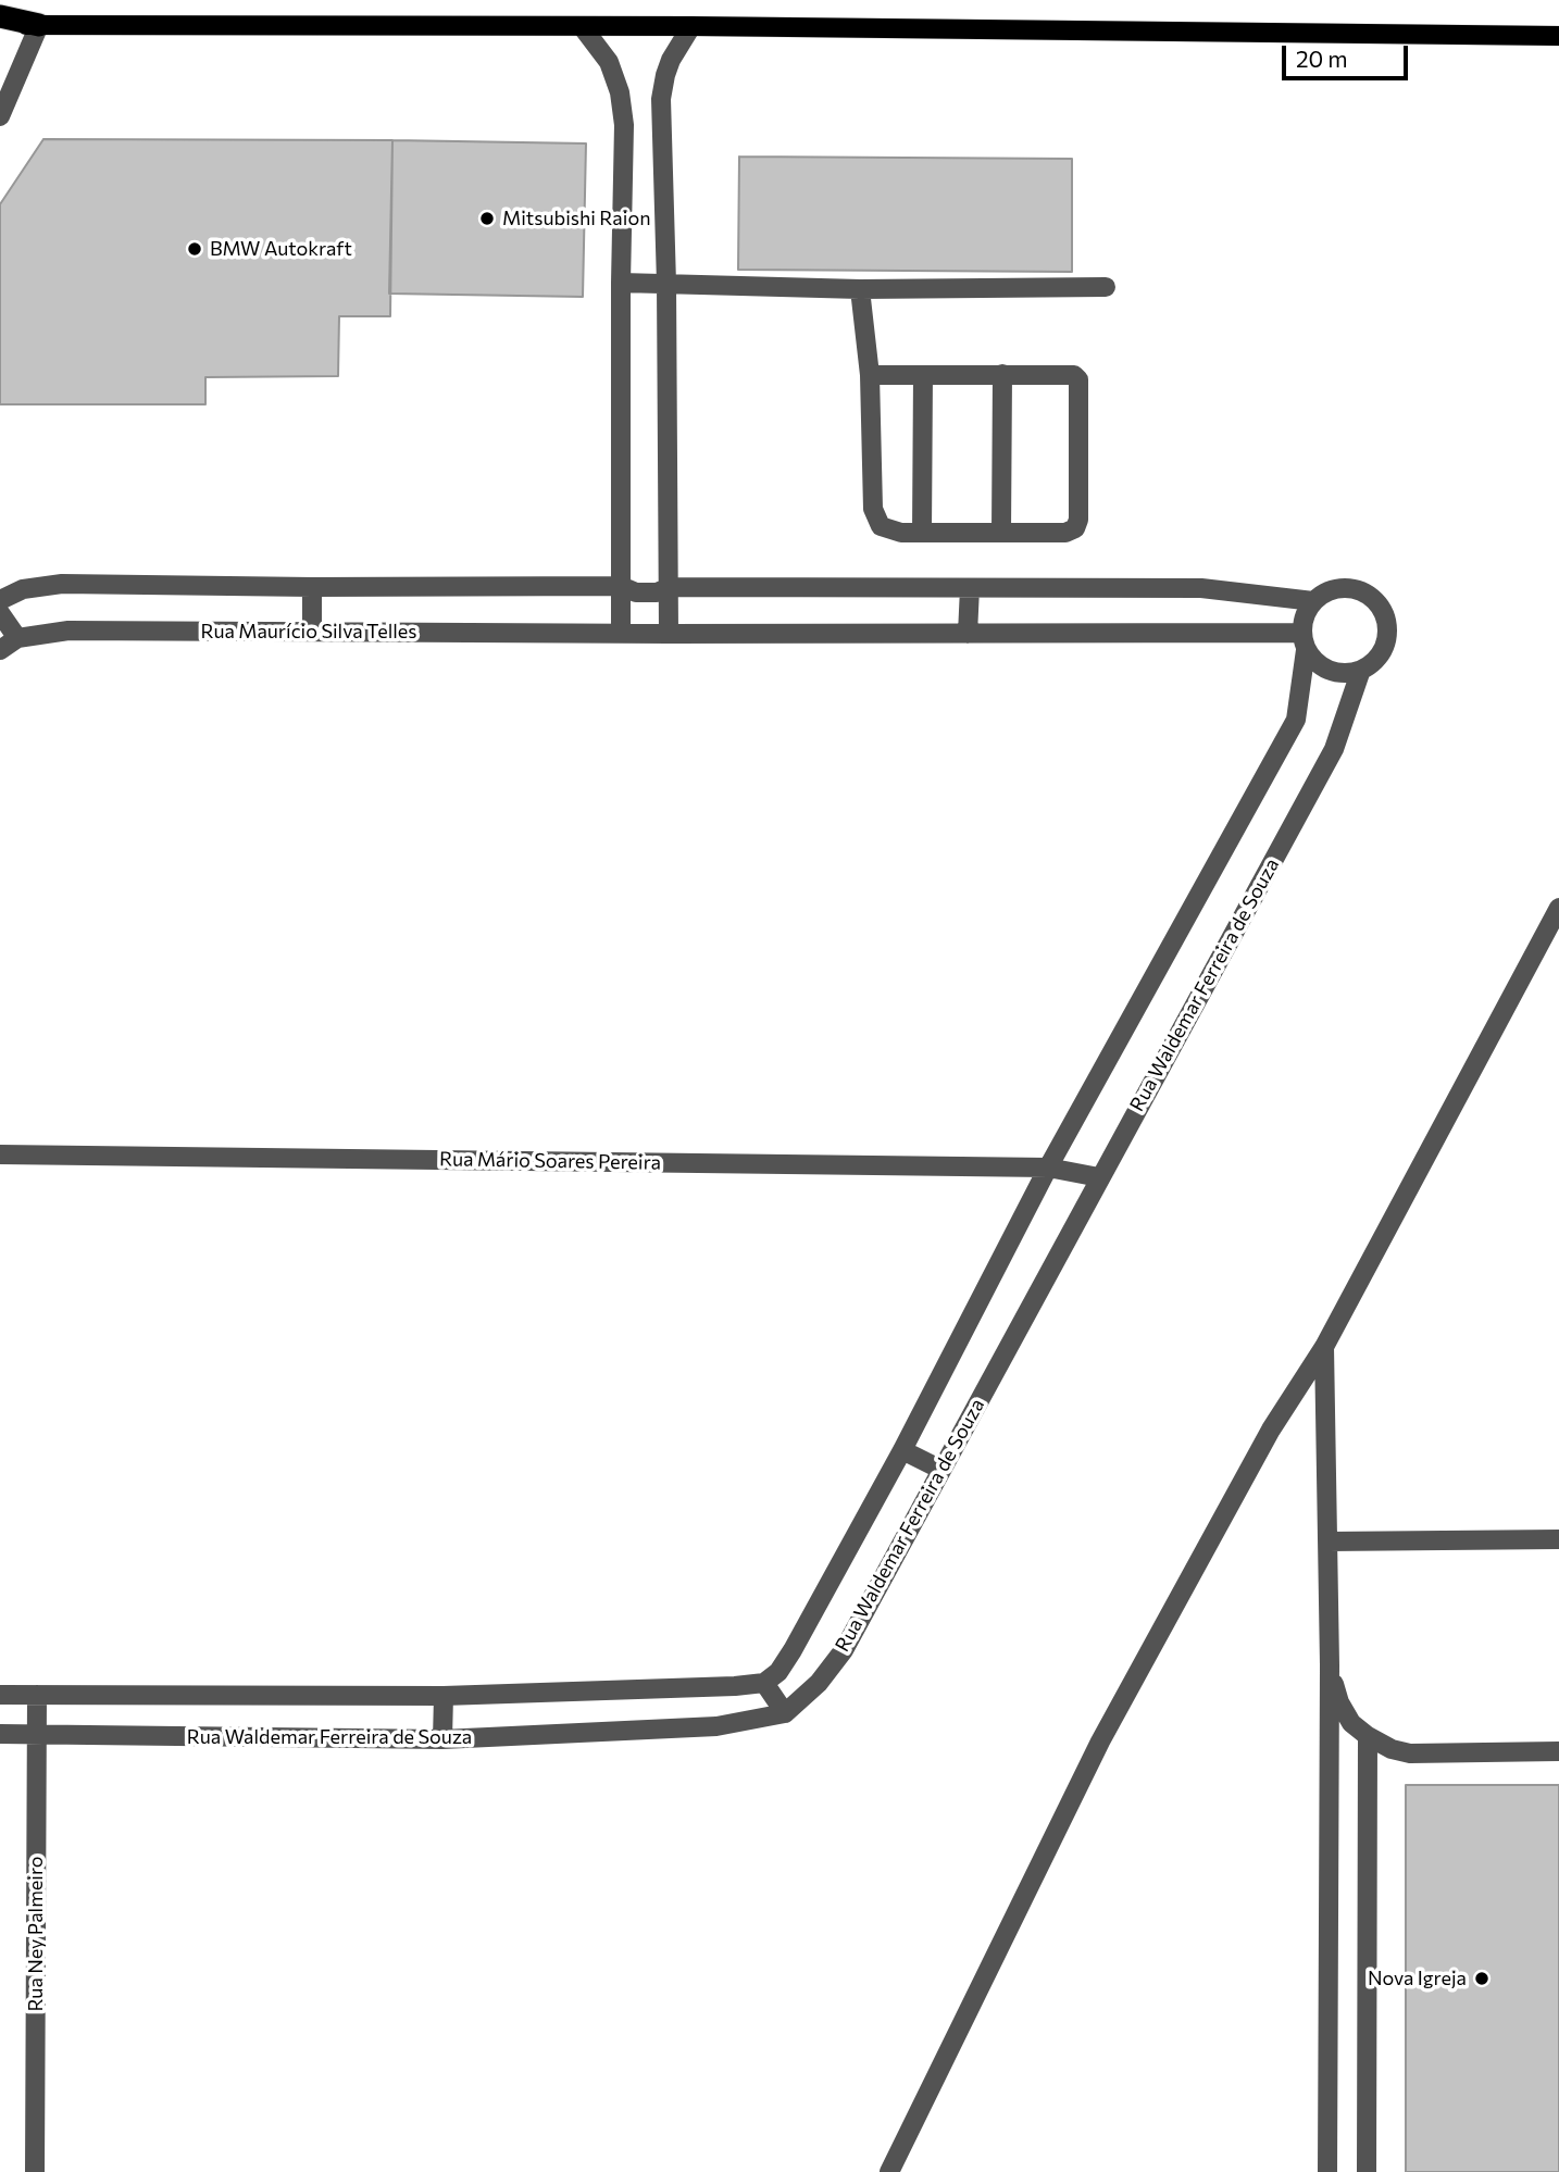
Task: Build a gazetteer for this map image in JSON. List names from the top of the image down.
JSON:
{
  "streets": {
    "street": [
      "Rua Maurício Silva Telles",
      "Rua Waldemar Ferreira de Souza",
      "Rua Mário Soares Pereira",
      "Rua Ney Palmeiro"
    ]
  },
  "crossings": [
    ["Rua Waldemar Ferreira de Souza", "Rua Mário Soares Pereira"],
    ["Rua Waldemar Ferreira de Souza", "Rua Ney Palmeiro"]
  ],
  "places": ["Mitsubishi Raion", "BMW Autokraft", "Nova Igreja"],
  "scale_bar": "20 m"
}
